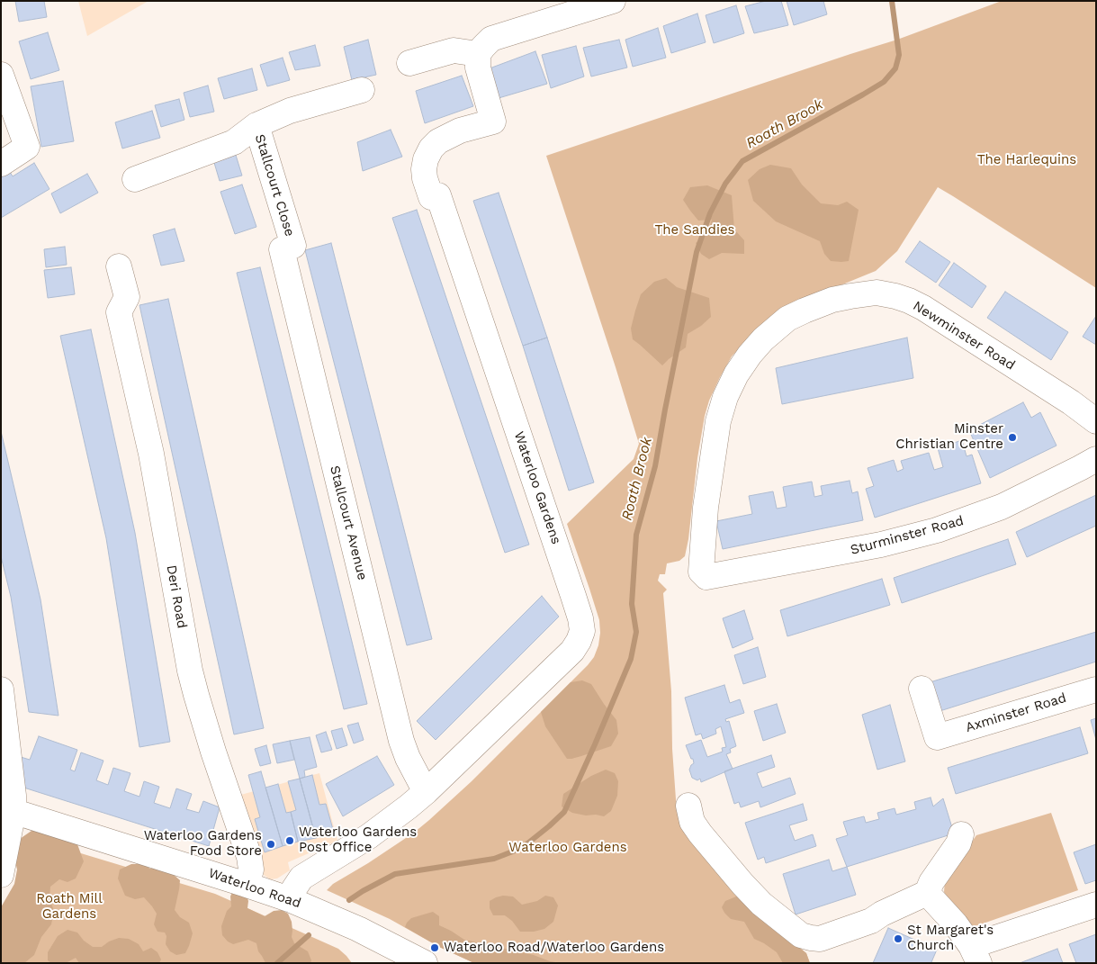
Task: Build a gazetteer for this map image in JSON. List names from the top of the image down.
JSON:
{
  "streets": {
    "street": [
      "Stallcourt Close",
      "Newminster Road",
      "Waterloo Gardens",
      "Stallcourt Avenue",
      "Sturminster Road",
      "Deri Road",
      "Axminster Road",
      "Waterloo Road"
    ]
  },
  "crossings": [
    ["Stallcourt Close", "Stallcourt Avenue"],
    ["Newminster Road", "Sturminster Road"],
    ["Waterloo Gardens", "Stallcourt Avenue"],
    ["Waterloo Gardens", "Waterloo Road"],
    ["Deri Road", "Waterloo Road"]
  ],
  "water": ["Roath Brook"],
  "parks": [
    "The Harlequins",
    "The Sandies",
    "Waterloo Gardens",
    "Roath Mill Gardens"
  ],
  "places": [
    "Minster Christian Centre",
    "Waterloo Gardens Post Office",
    "Waterloo Gardens Food Store",
    "St Margaret's Church",
    "Waterloo Road/Waterloo Gardens"
  ]
}
